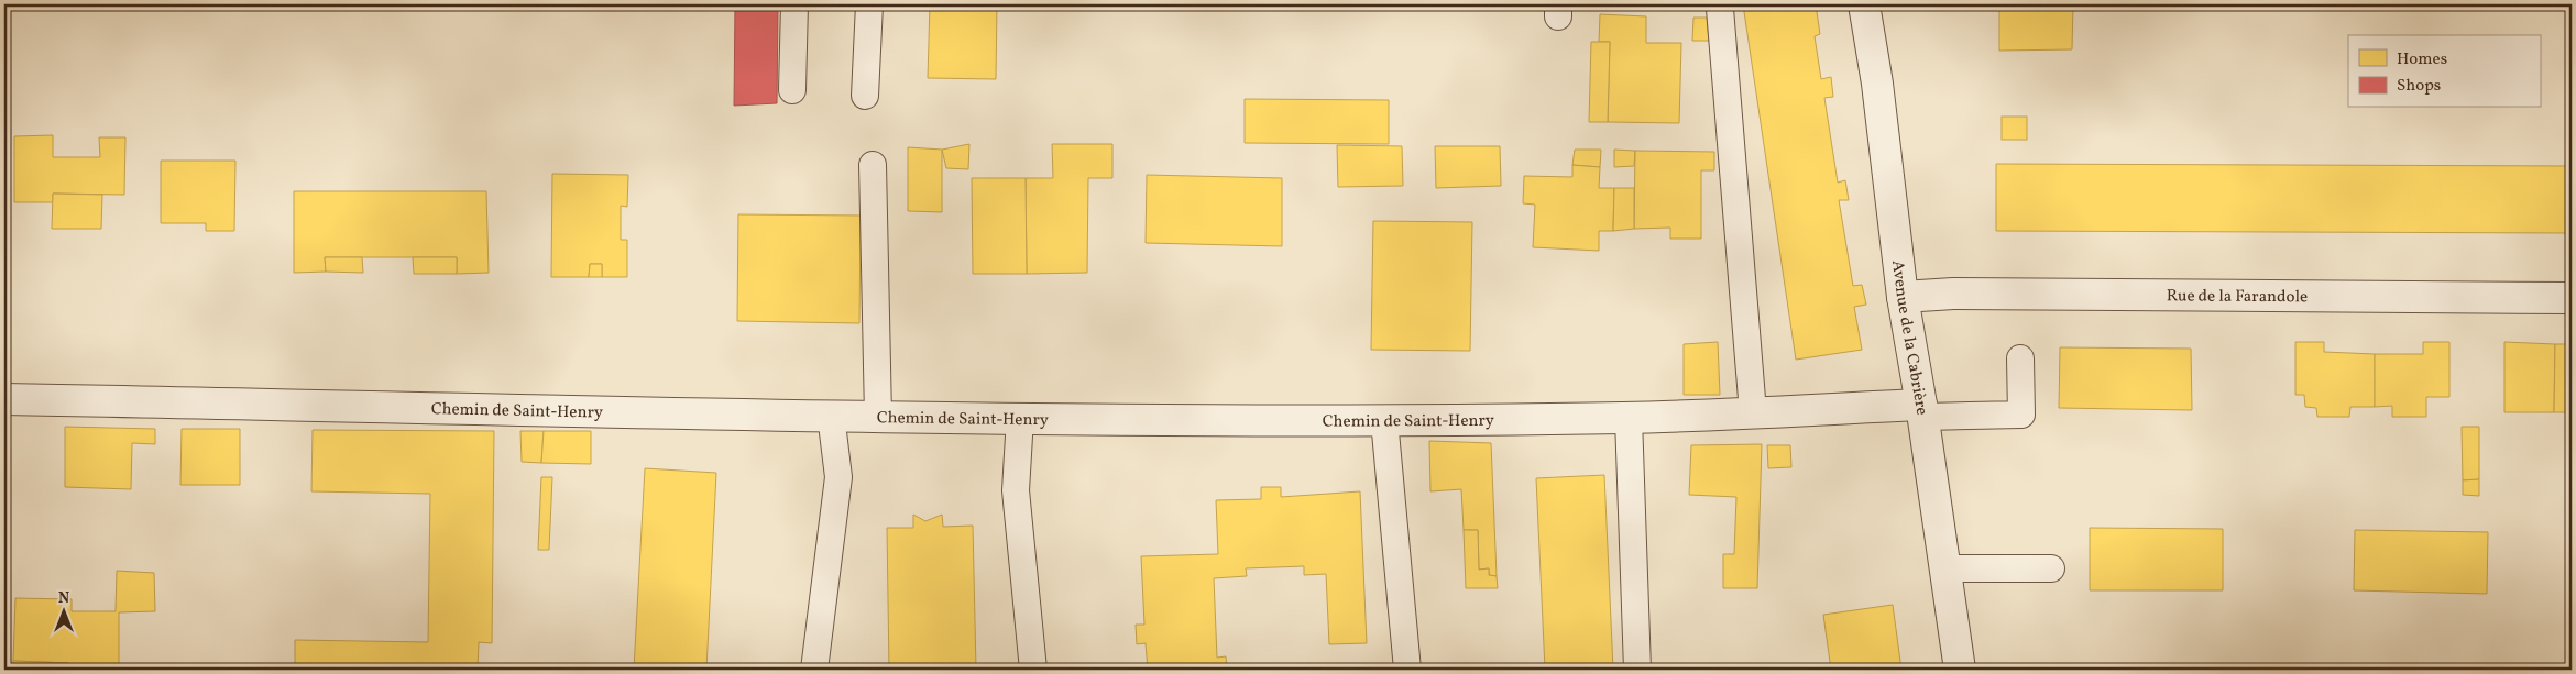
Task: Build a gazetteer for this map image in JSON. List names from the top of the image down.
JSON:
{
  "streets": {
    "street": ["Rue de la Farandole", "Avenue de la Cabrière", "Chemin de Saint-Henry"]
  },
  "crossings": [
    ["Rue de la Farandole", "Avenue de la Cabrière"],
    ["Avenue de la Cabrière", "Chemin de Saint-Henry"]
  ],
  "legend": ["Homes", "Shops"],
  "north": "top"
}
